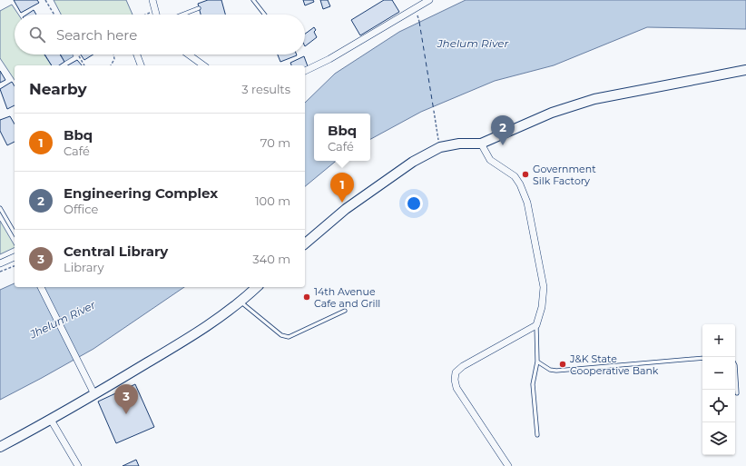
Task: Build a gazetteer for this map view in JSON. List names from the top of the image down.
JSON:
{
  "water": ["Jhelum River"],
  "places": ["Government Silk Factory", "14th Avenue Cafe and Grill", "J&K State Cooperative Bank"],
  "page": {
    "search": "Search here",
    "heading": ["Nearby", "3 results"],
    "list": [
      {
        "mark": "1",
        "name": "Bbq",
        "note": "Café",
        "value": "70 m"
      },
      {
        "mark": "2",
        "name": "Engineering Complex",
        "note": "Office",
        "value": "100 m"
      },
      {
        "mark": "3",
        "name": "Central Library",
        "note": "Library",
        "value": "340 m"
      }
    ],
    "popup": ["Bbq", "Café"],
    "pins": ["2", "1", "3"],
    "map_buttons": ["+", "−"]
  }
}
